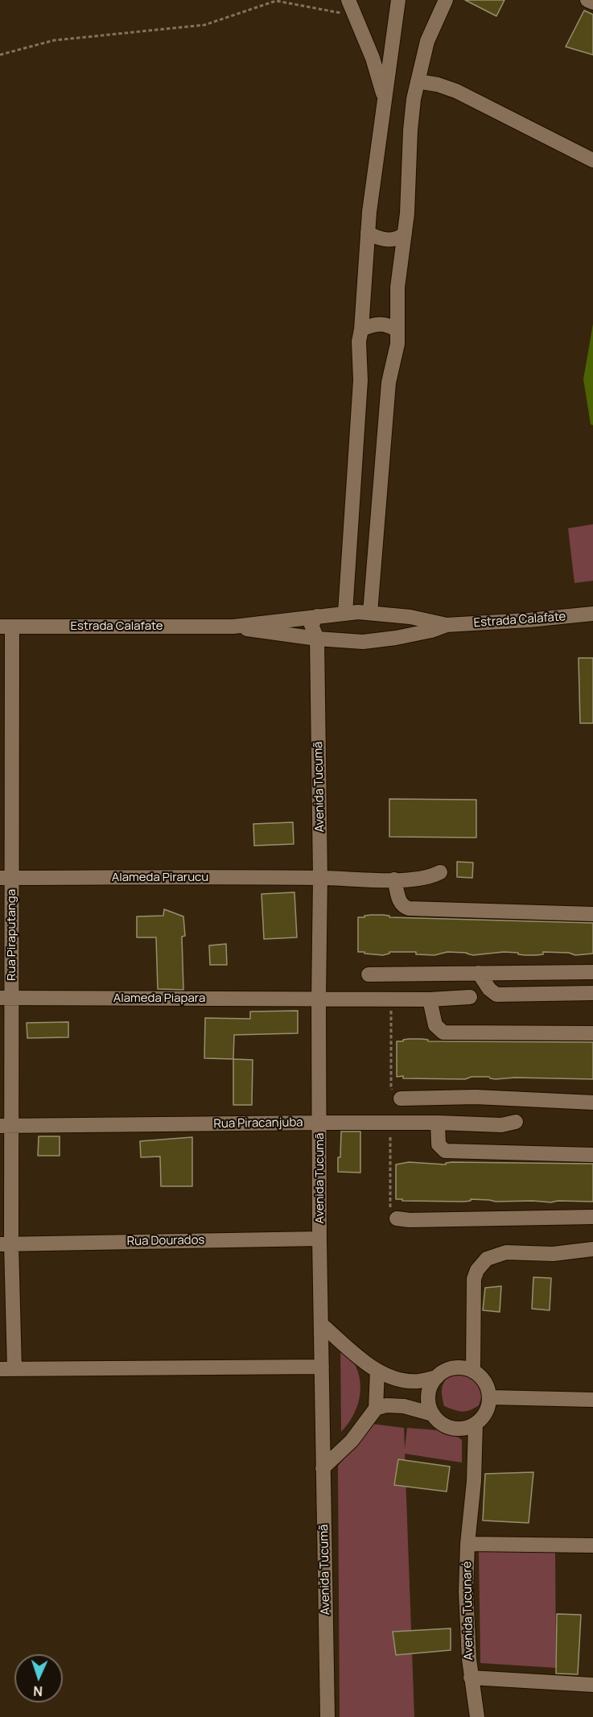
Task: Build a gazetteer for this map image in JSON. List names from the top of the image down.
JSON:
{
  "streets": {
    "street": [
      "Estrada Calafate",
      "Avenida Tucumã",
      "Alameda Pirarucu",
      "Rua Piraputanga",
      "Alameda Piapara",
      "Rua Piracanjuba",
      "Rua Dourados",
      "Avenida Tucunaré"
    ]
  },
  "crossings": [
    ["Estrada Calafate", "Avenida Tucumã"],
    ["Estrada Calafate", "Rua Piraputanga"],
    ["Avenida Tucumã", "Alameda Pirarucu"],
    ["Avenida Tucumã", "Alameda Piapara"],
    ["Avenida Tucumã", "Rua Piracanjuba"],
    ["Avenida Tucumã", "Rua Dourados"],
    ["Alameda Pirarucu", "Rua Piraputanga"],
    ["Rua Piraputanga", "Alameda Piapara"],
    ["Rua Piraputanga", "Rua Piracanjuba"],
    ["Rua Piraputanga", "Rua Dourados"]
  ],
  "north": "bottom"
}
